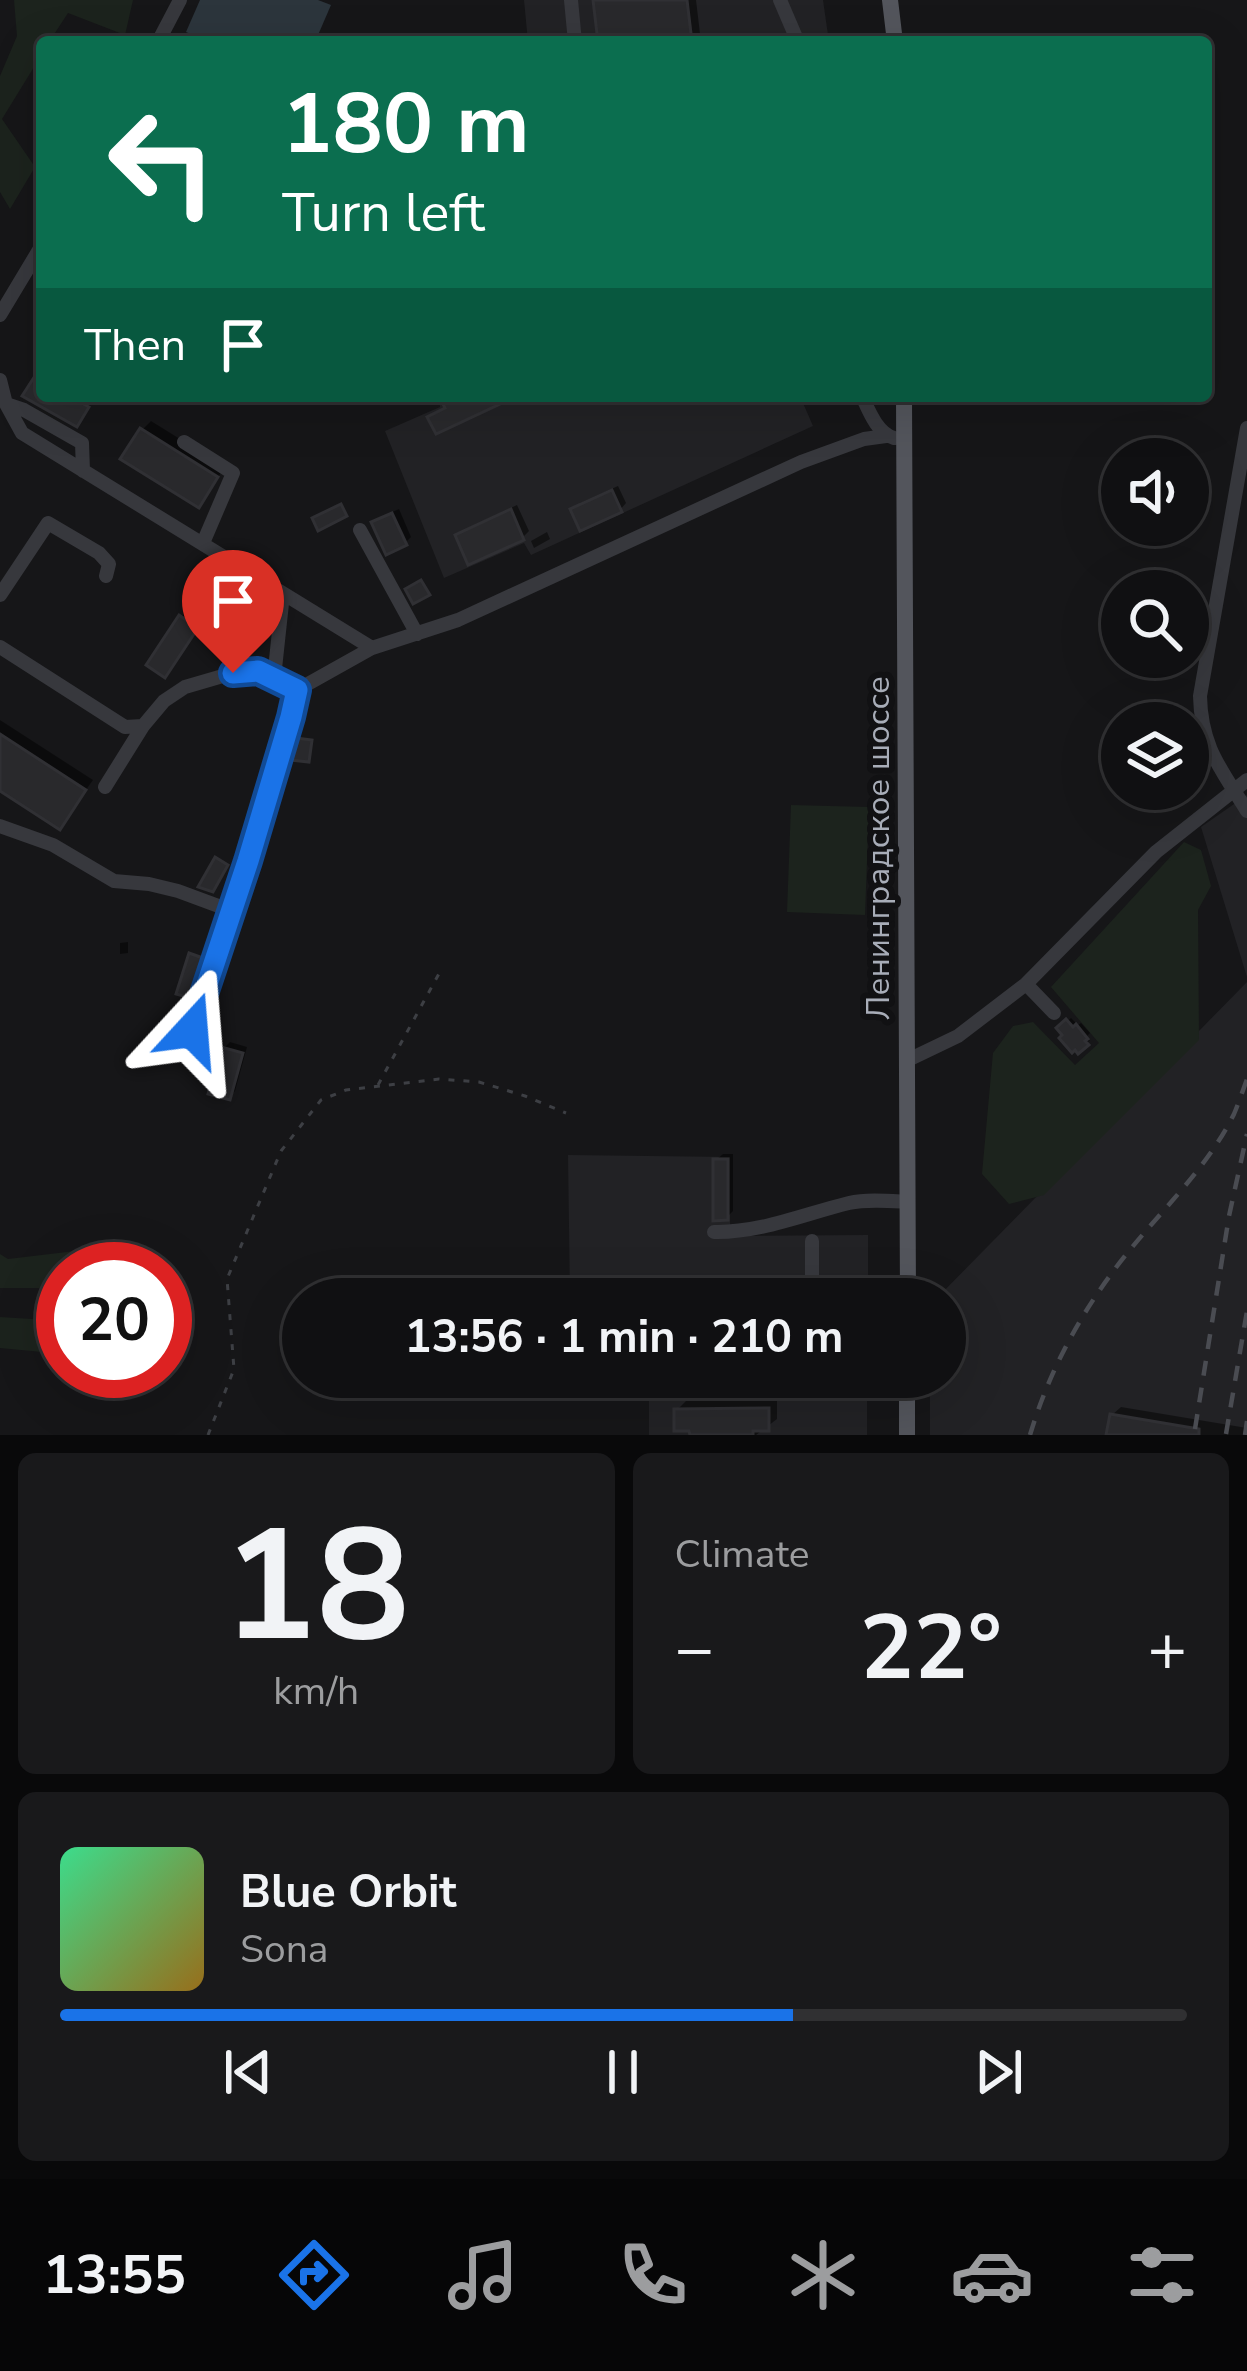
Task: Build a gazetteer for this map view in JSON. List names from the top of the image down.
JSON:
{
  "streets": {
    "main road": ["Ленинградское шоссе"]
  },
  "page": {
    "turn": ["180 m", "Turn left"],
    "then": "Then",
    "limit": "20",
    "trip": "13:56 · 1 min · 210 m",
    "tile": [
      ["18", "km/h"],
      "Climate"
    ],
    "heat": ["−", "22°", "+"],
    "song": ["Blue Orbit", "Sona"],
    "tabs": "13:55"
  }
}
